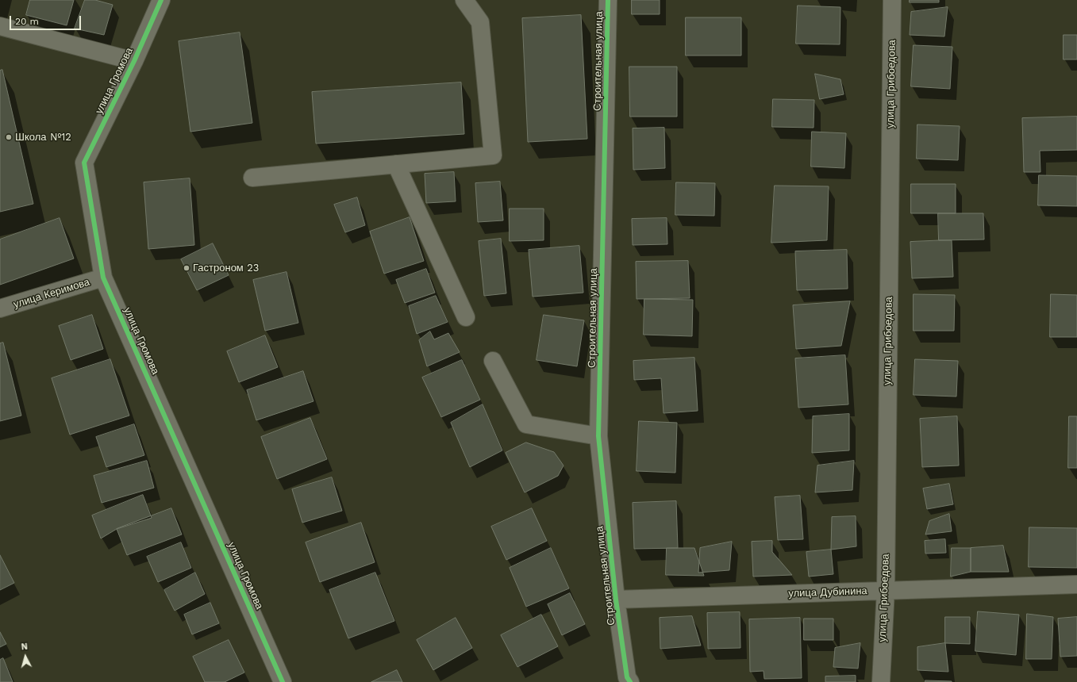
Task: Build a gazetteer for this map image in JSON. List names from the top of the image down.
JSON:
{
  "streets": {
    "street": [
      "Строительная улица",
      "улица Громова",
      "улица Грибоедова",
      "улица Керимова",
      "улица Дубинина"
    ]
  },
  "crossings": [
    ["Строительная улица", "улица Дубинина"],
    ["улица Громова", "улица Керимова"],
    ["улица Грибоедова", "улица Дубинина"]
  ],
  "places": ["Школа №12", "Гастроном 23"],
  "scale_bar": "20 m",
  "north": "top"
}
